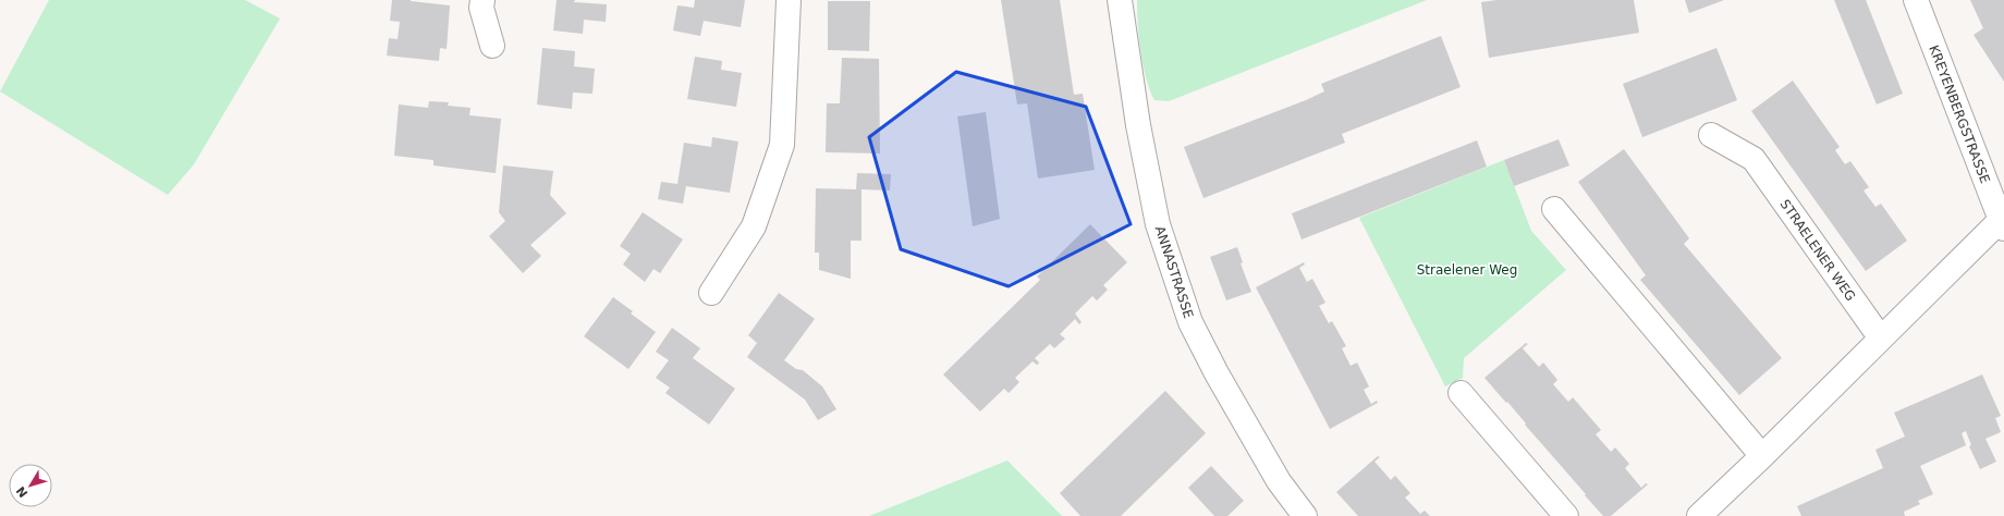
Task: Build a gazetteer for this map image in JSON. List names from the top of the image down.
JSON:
{
  "streets": {
    "street": ["KREYENBERGSTRASSE", "STRAELENER WEG", "ANNASTRASSE"]
  },
  "parks": ["Straelener Weg"],
  "north": "bottom left"
}
